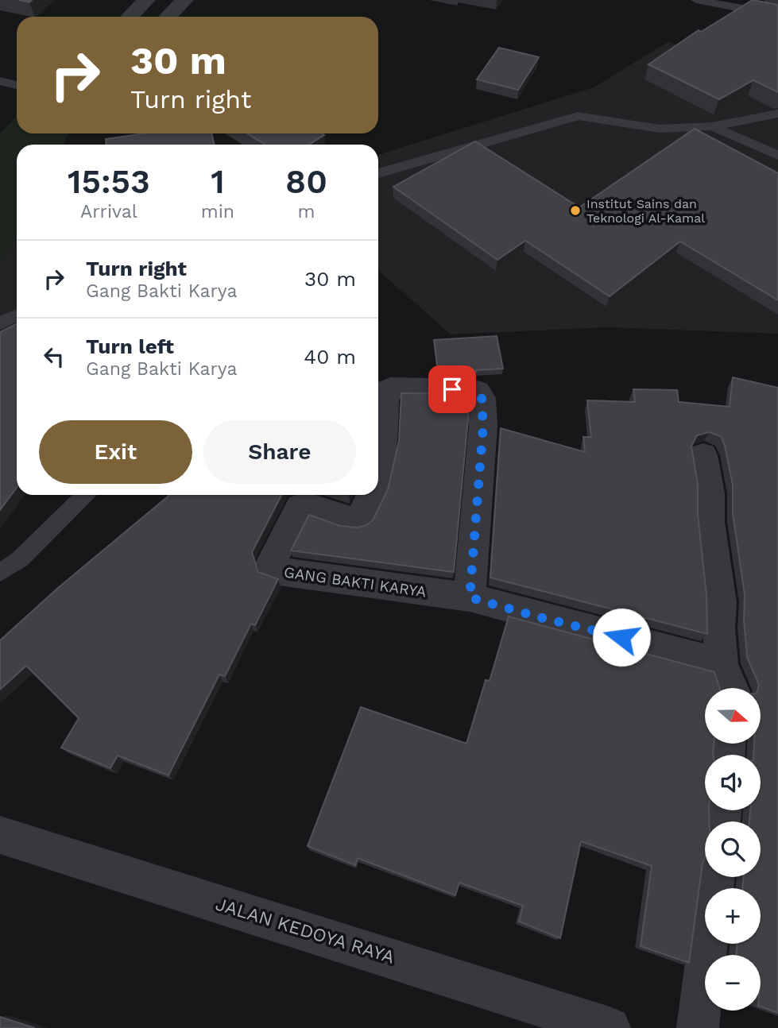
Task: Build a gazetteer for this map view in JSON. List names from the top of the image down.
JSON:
{
  "streets": {
    "street": ["GANG BAKTI KARYA", "JALAN KEDOYA RAYA"]
  },
  "places": ["Institut Sains dan Teknologi Al-Kamal"],
  "north": "right",
  "page": {
    "turn": ["30 m", "Turn right"],
    "eta": [
      "15:53",
      "Arrival",
      "1",
      "min",
      "80",
      "m"
    ],
    "list": [
      {
        "name": "Turn right",
        "note": "Gang Bakti Karya",
        "value": "30 m"
      },
      {
        "name": "Turn left",
        "note": "Gang Bakti Karya",
        "value": "40 m"
      }
    ],
    "buttons": ["Exit", "Share"],
    "map_buttons": ["+", "−"]
  }
}
